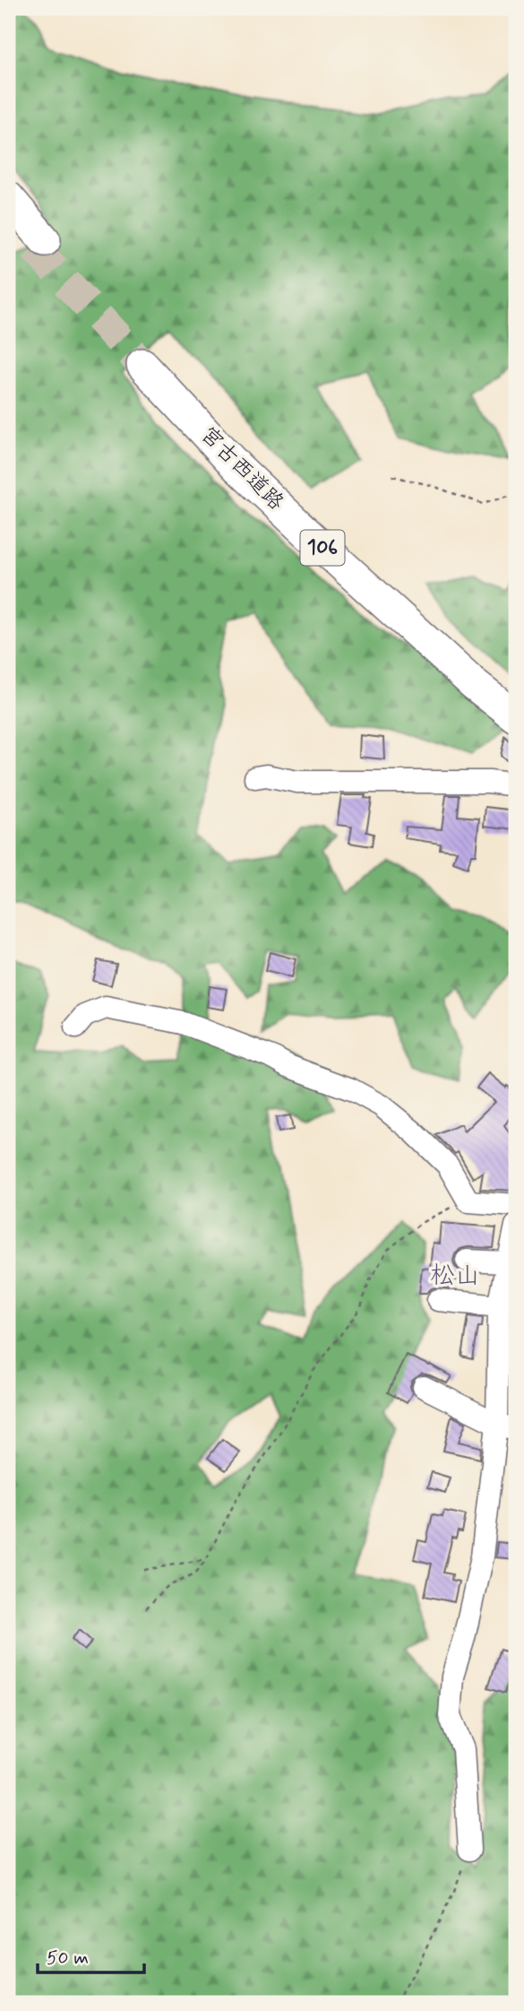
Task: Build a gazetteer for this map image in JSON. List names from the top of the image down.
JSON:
{
  "streets": {
    "highway": ["宮古西道路", "106"]
  },
  "districts": ["松山"],
  "scale_bar": "50 m"
}
